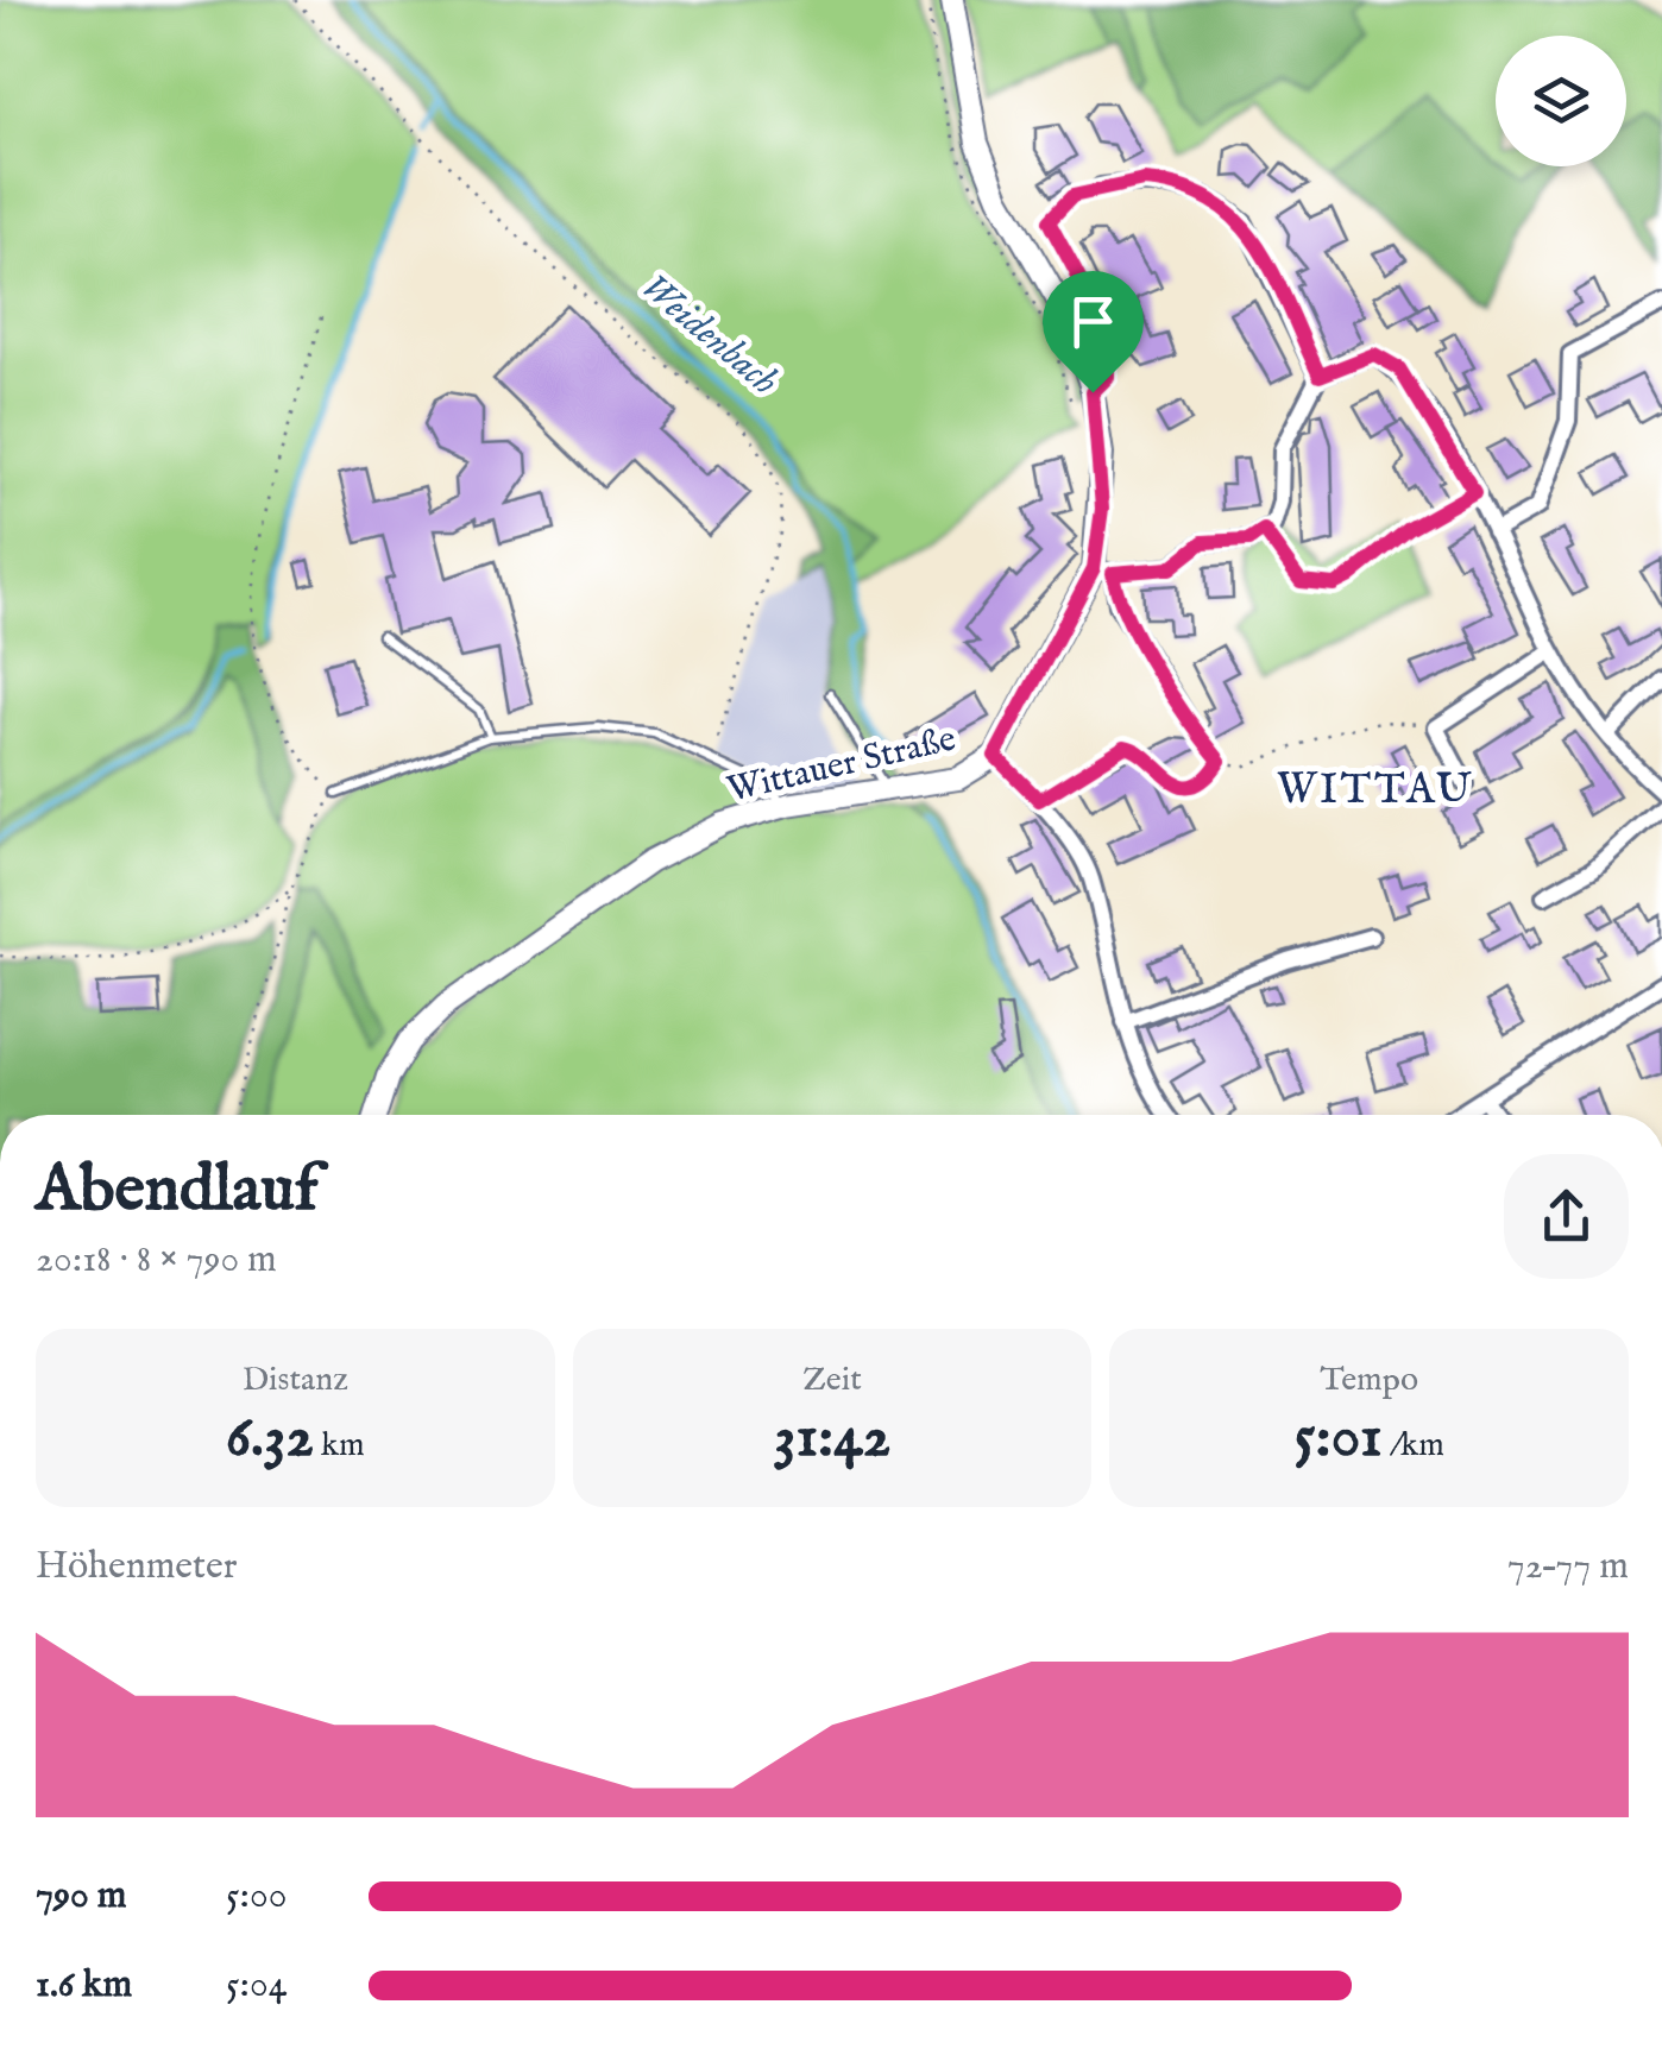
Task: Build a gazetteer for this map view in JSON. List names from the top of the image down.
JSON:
{
  "streets": {
    "street": ["Wittauer Straße"]
  },
  "districts": ["WITTAU"],
  "water": ["Weidenbach"],
  "page": {
    "heading": ["Abendlauf", "20:18 · 8 × 790 m"],
    "stats": [
      ["Distanz", "6.32 km"],
      ["Zeit", "31:42"],
      ["Tempo", "5:01 /km"]
    ],
    "chart": ["Höhenmeter", "72–77 m"],
    "list": [
      {
        "name": "790 m",
        "note": "5:00"
      },
      {
        "name": "1.6 km",
        "note": "5:04"
      }
    ]
  }
}
